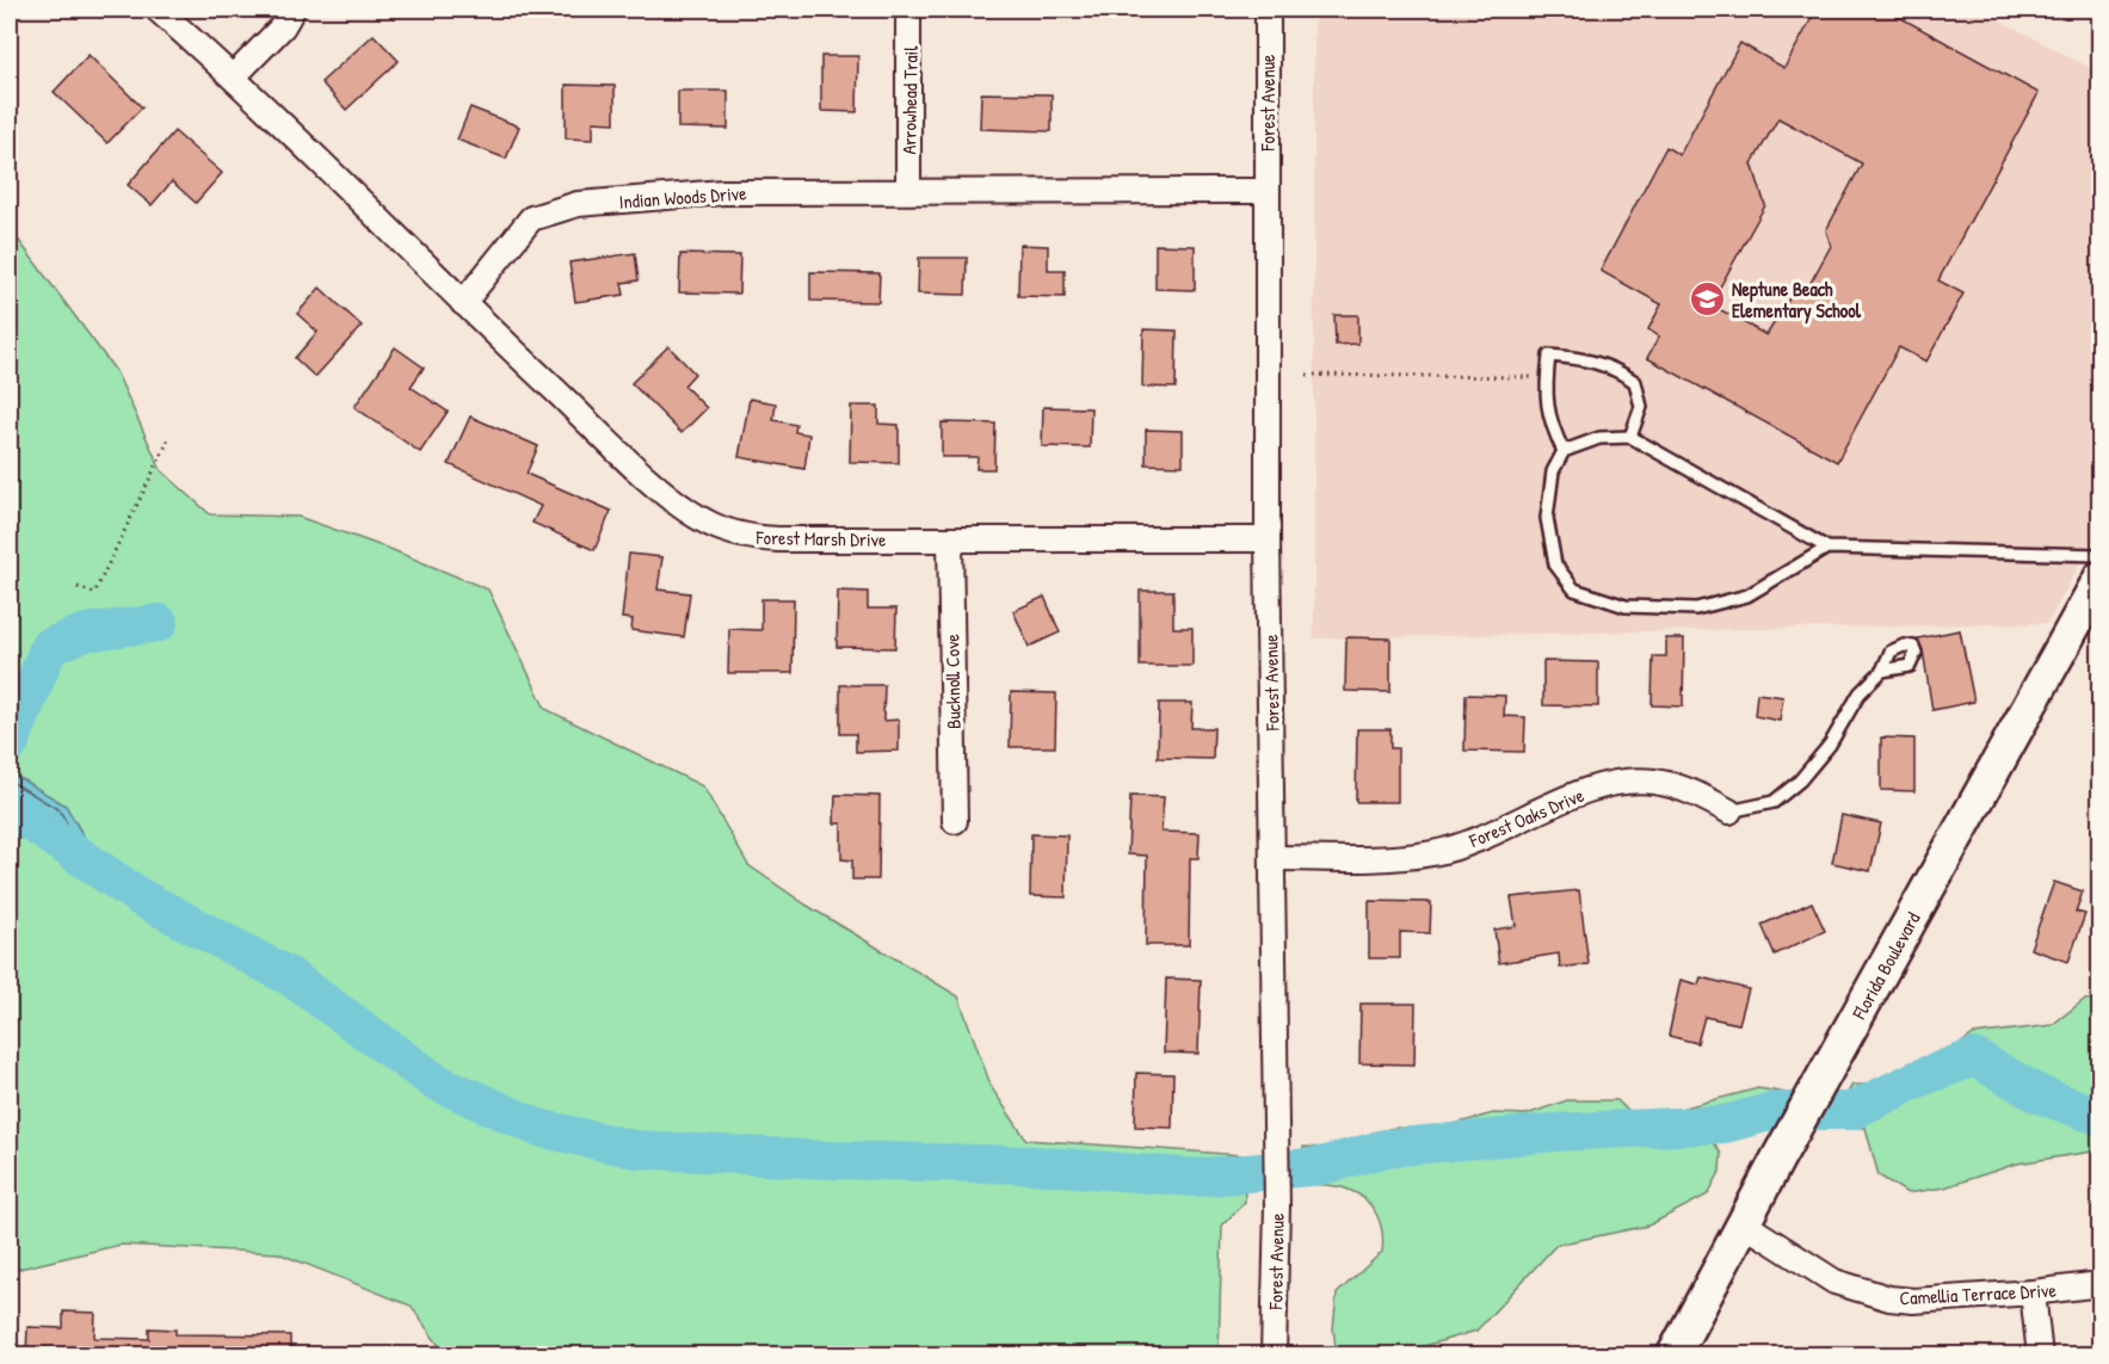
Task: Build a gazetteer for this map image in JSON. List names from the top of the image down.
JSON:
{
  "streets": {
    "street": [
      "Arrowhead Trail",
      "Forest Avenue",
      "Indian Woods Drive",
      "Forest Marsh Drive",
      "Bucknoll Cove",
      "Forest Oaks Drive",
      "Florida Boulevard",
      "Camellia Terrace Drive"
    ]
  },
  "crossings": [
    ["Arrowhead Trail", "Indian Woods Drive"],
    ["Forest Avenue", "Indian Woods Drive"],
    ["Forest Avenue", "Forest Marsh Drive"],
    ["Forest Avenue", "Forest Oaks Drive"],
    ["Indian Woods Drive", "Forest Marsh Drive"],
    ["Forest Marsh Drive", "Bucknoll Cove"],
    ["Florida Boulevard", "Camellia Terrace Drive"]
  ],
  "places": {
    "school or university": ["Neptune Beach Elementary School"]
  }
}
